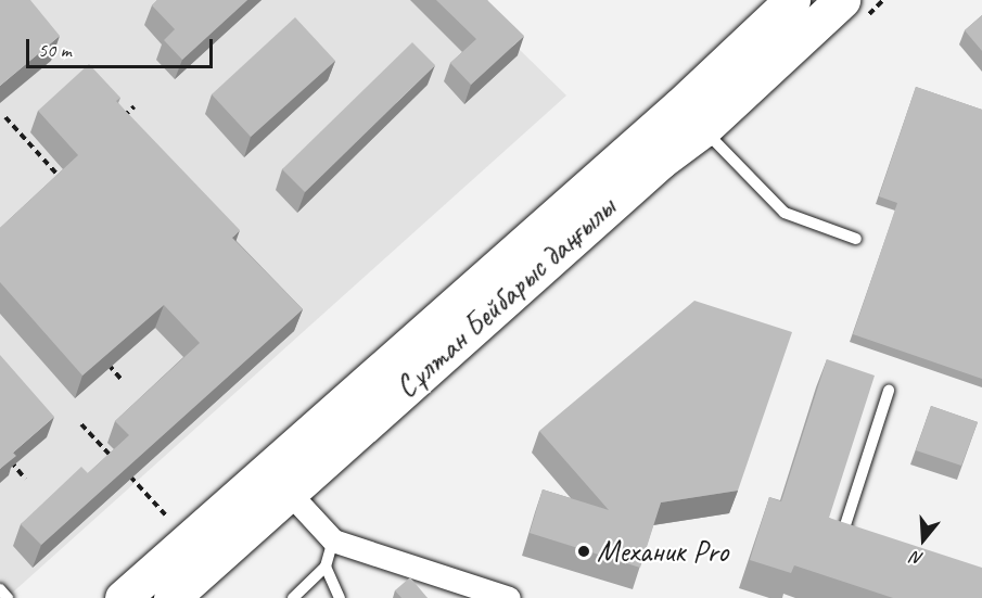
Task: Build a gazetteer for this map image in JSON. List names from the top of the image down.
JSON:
{
  "streets": {
    "main road": ["Сұлтан Бейбарыс даңғылы"]
  },
  "places": ["Механик Pro"],
  "scale_bar": "50 m",
  "north": "bottom"
}
